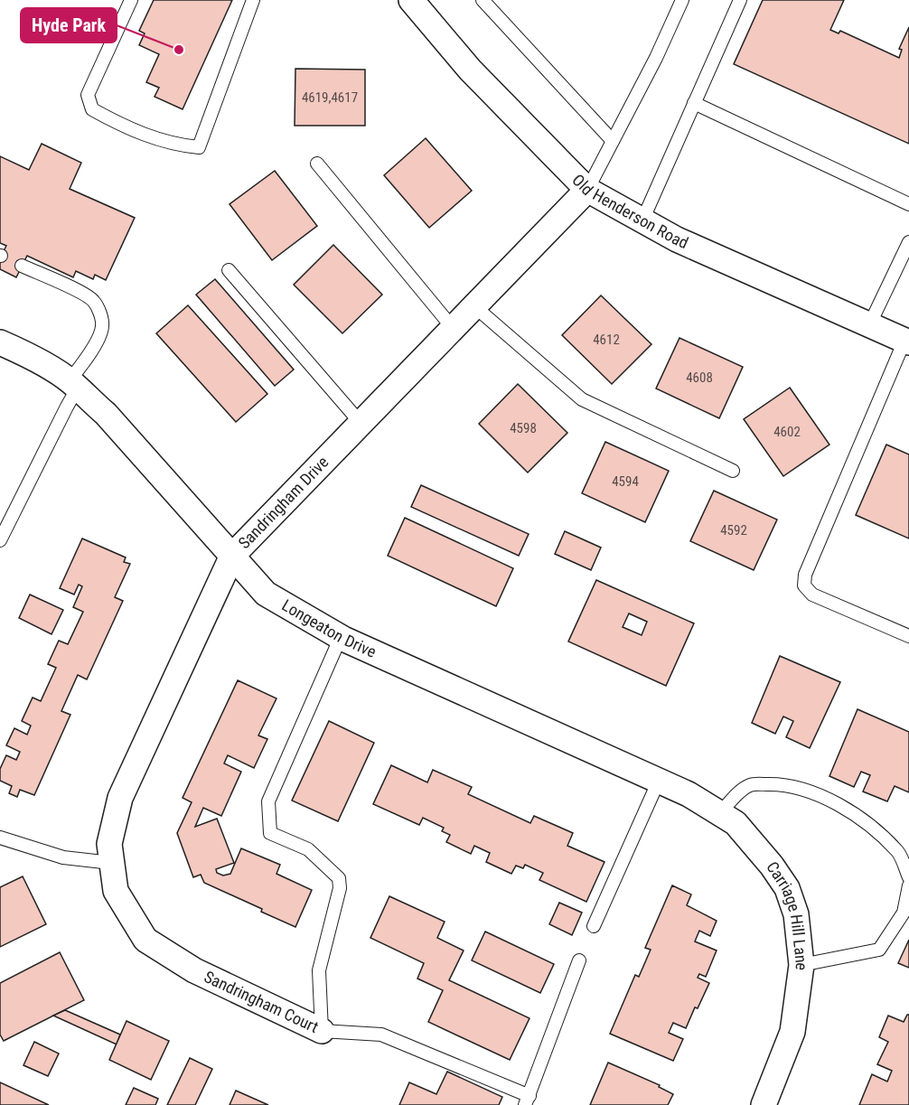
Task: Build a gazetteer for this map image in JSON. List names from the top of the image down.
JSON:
{
  "streets": {
    "street": [
      "Old Henderson Road",
      "Sandringham Drive",
      "Longeaton Drive",
      "Carriage Hill Lane",
      "Sandringham Court"
    ]
  },
  "crossings": [
    ["Old Henderson Road", "Sandringham Drive"],
    ["Sandringham Drive", "Longeaton Drive"],
    ["Sandringham Drive", "Sandringham Court"],
    ["Longeaton Drive", "Carriage Hill Lane"]
  ],
  "places": ["Hyde Park"],
  "house_numbers": [
    "4619,4617",
    "4612",
    "4608",
    "4598",
    "4602",
    "4594",
    "4592"
  ]
}
